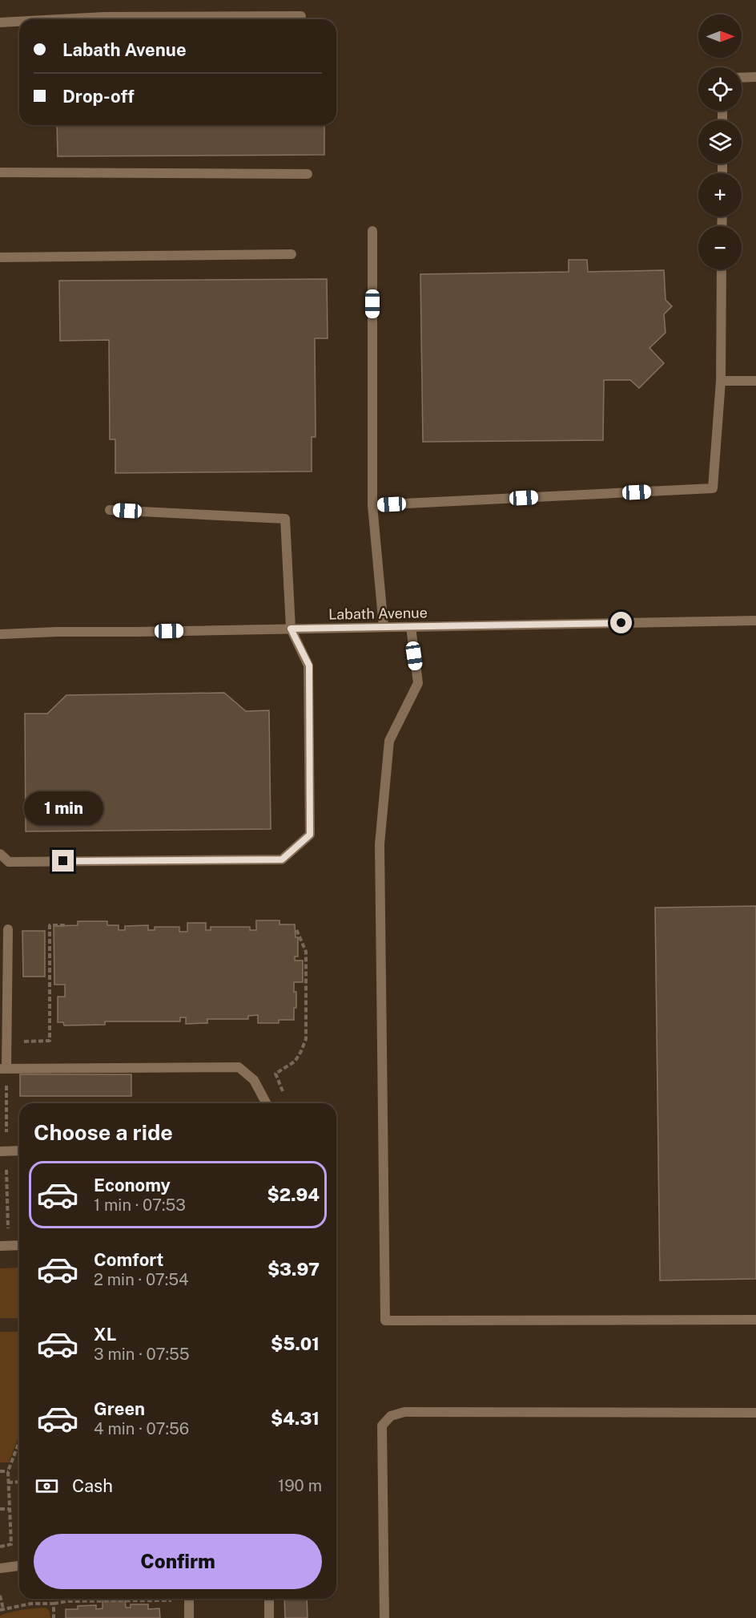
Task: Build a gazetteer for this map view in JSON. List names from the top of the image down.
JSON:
{
  "streets": {
    "street": ["Labath Avenue"]
  },
  "north": "right",
  "page": {
    "map_buttons": ["+", "−"],
    "banner": ["Labath Avenue", "Drop-off"],
    "bubble": "1 min",
    "heading": "Choose a ride",
    "list": [
      {
        "name": "Economy",
        "note": "1 min · 07:53",
        "value": "$2.94"
      },
      {
        "name": "Comfort",
        "note": "2 min · 07:54",
        "value": "$3.97"
      },
      {
        "name": "XL",
        "note": "3 min · 07:55",
        "value": "$5.01"
      },
      {
        "name": "Green",
        "note": "4 min · 07:56",
        "value": "$4.31"
      }
    ],
    "pay": ["Cash", "190 m"],
    "buttons": "Confirm"
  }
}
